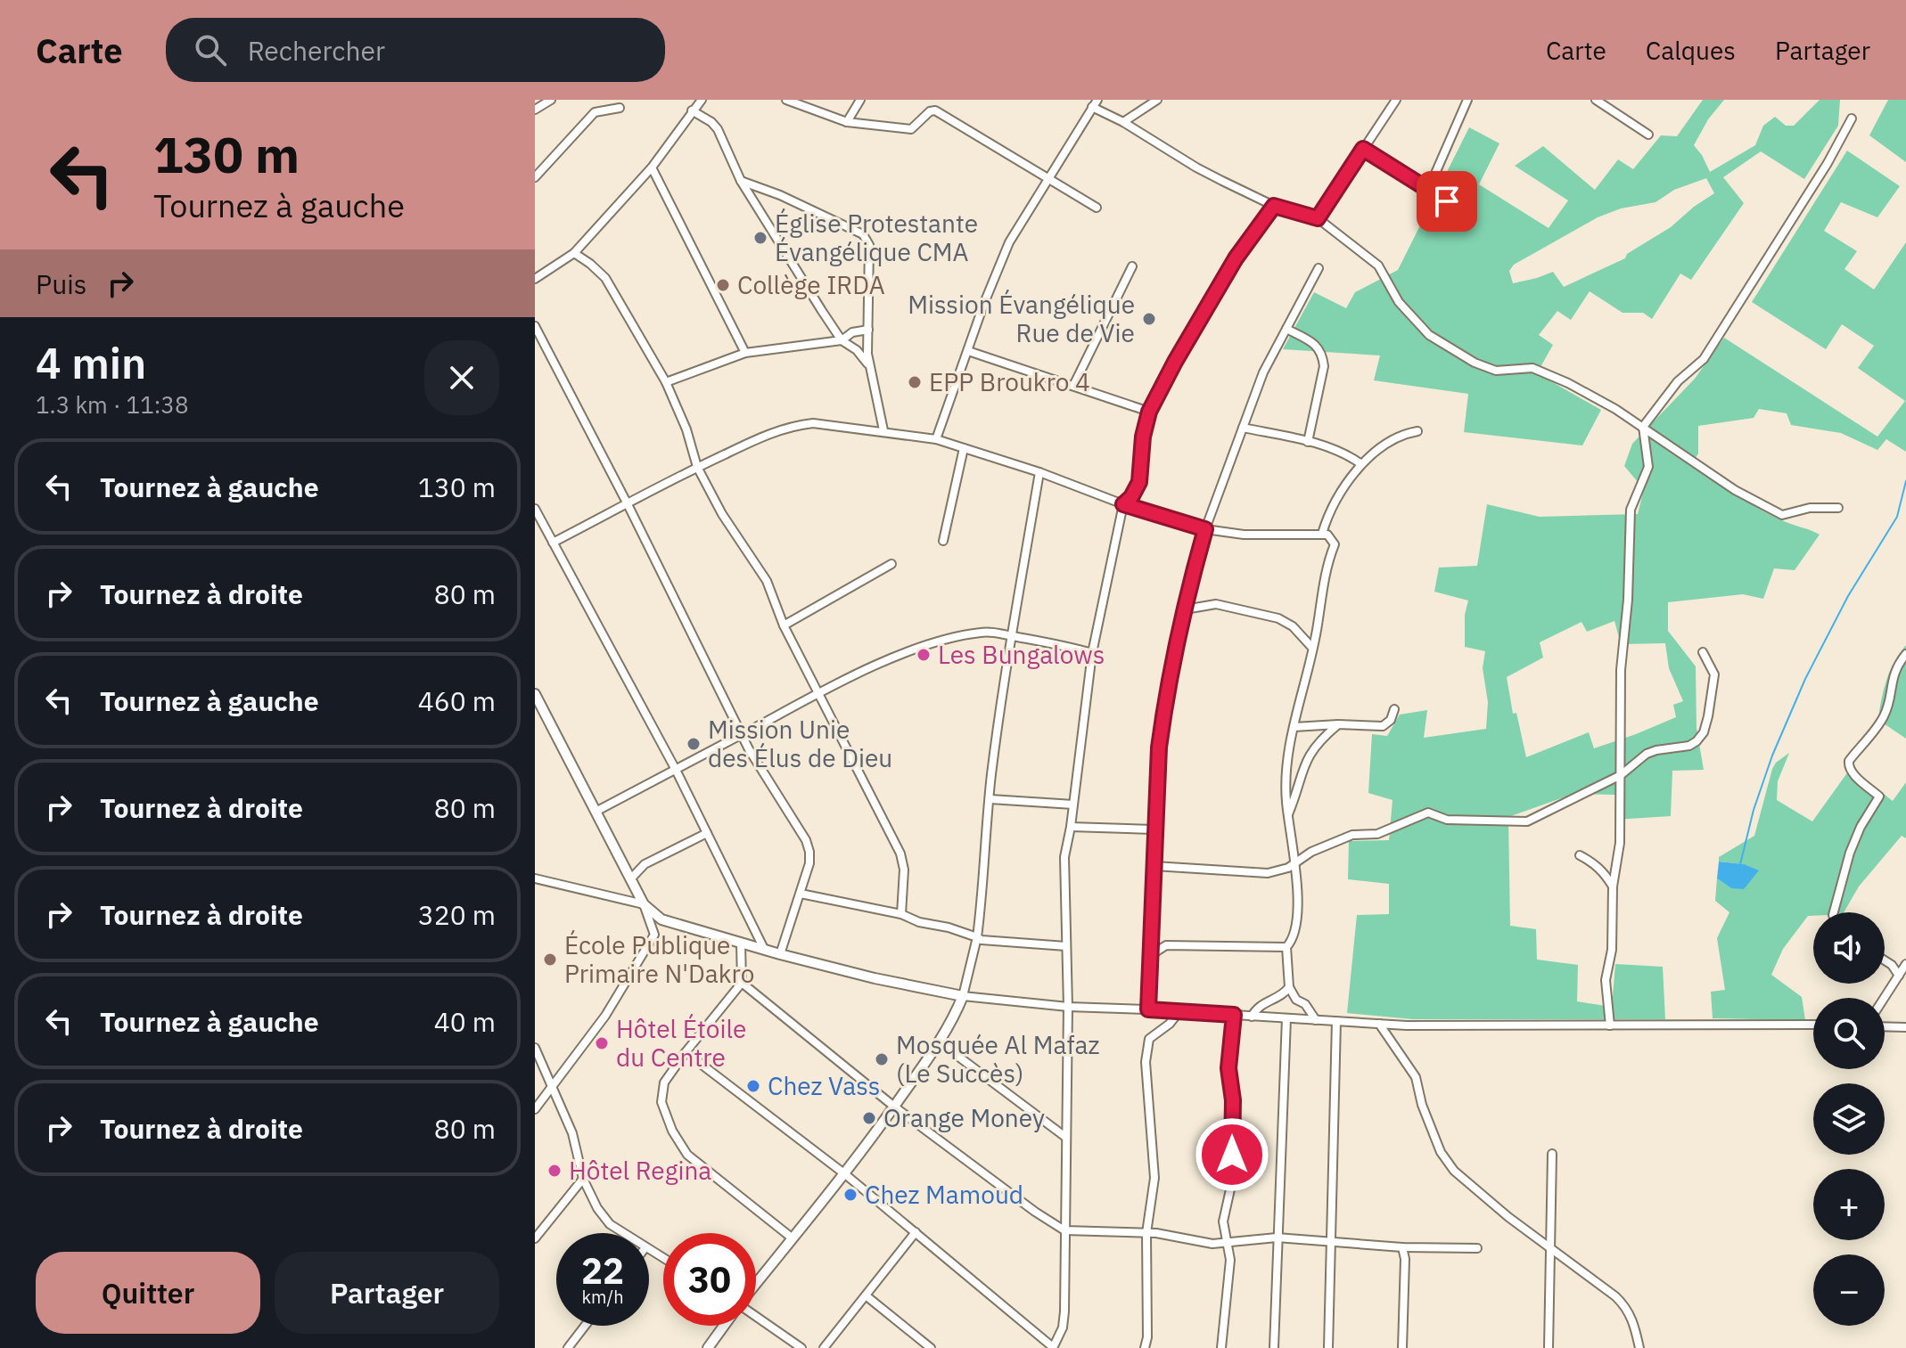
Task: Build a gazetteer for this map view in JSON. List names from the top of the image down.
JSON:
{
  "places": [
    "Église Protestante Évangélique CMA",
    "Collège IRDA",
    "Mission Évangélique Rue de Vie",
    "EPP Broukro 4",
    "Les Bungalows",
    "Mission Unie des Élus de Dieu",
    "École Publique Primaire N'Dakro",
    "Hôtel Étoile du Centre",
    "Mosquée Al Mafaz (Le Succès)",
    "Chez Vass",
    "Orange Money",
    "Hôtel Regina",
    "Chez Mamoud"
  ],
  "page": {
    "header": "Carte",
    "search": "Rechercher",
    "nav": ["Carte", "Calques", "Partager"],
    "turn": ["130 m", "Tournez à gauche"],
    "then": "Puis",
    "heading": ["4 min", "1.3 km · 11:38"],
    "list": [
      {
        "name": "Tournez à gauche",
        "value": "130 m"
      },
      {
        "name": "Tournez à droite",
        "value": "80 m"
      },
      {
        "name": "Tournez à gauche",
        "value": "460 m"
      },
      {
        "name": "Tournez à droite",
        "value": "80 m"
      },
      {
        "name": "Tournez à droite",
        "value": "320 m"
      },
      {
        "name": "Tournez à gauche",
        "value": "40 m"
      },
      {
        "name": "Tournez à droite",
        "value": "80 m"
      }
    ],
    "map_buttons": ["+", "−"],
    "speed": "22 km/h",
    "limit": "30",
    "buttons": ["Quitter", "Partager"]
  }
}
